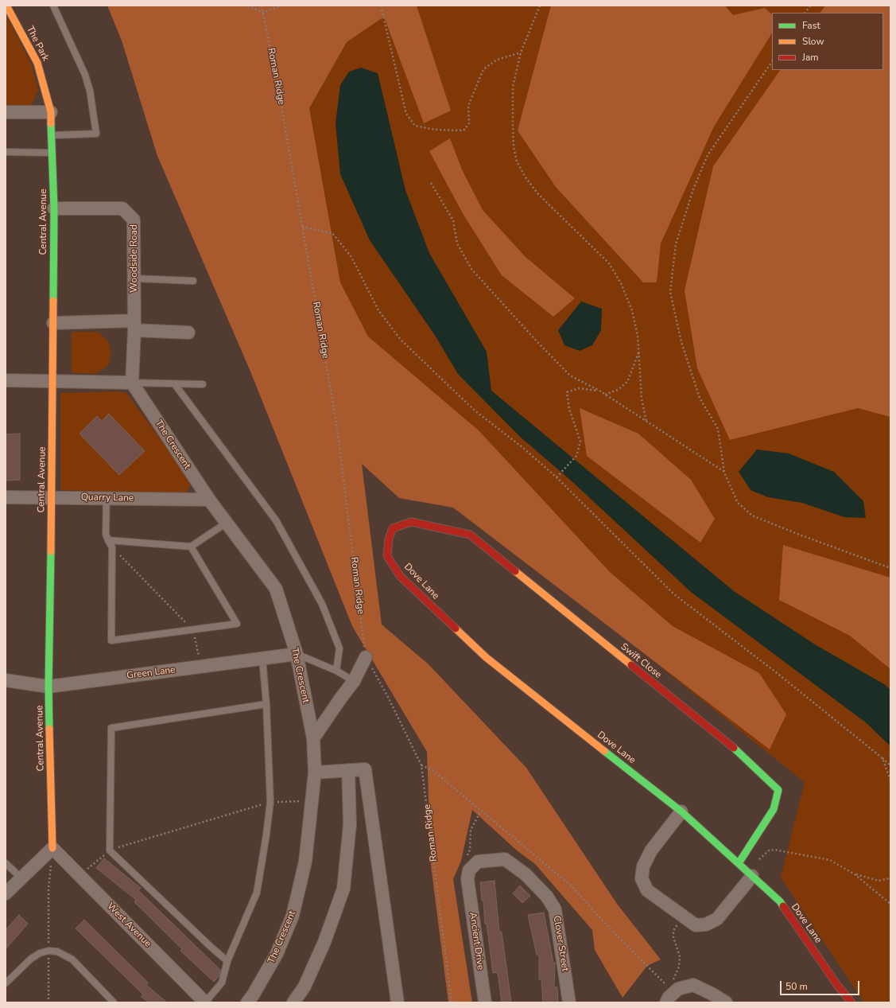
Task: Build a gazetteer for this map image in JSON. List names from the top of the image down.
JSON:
{
  "streets": {
    "street": [
      "The Park",
      "Central Avenue",
      "Woodside Road",
      "The Crescent",
      "Quarry Lane",
      "Dove Lane",
      "Swift Close",
      "Green Lane",
      "West Avenue",
      "Ancient Drive",
      "Clover Street"
    ],
    "path": ["Roman Ridge"]
  },
  "crossings": [
    ["The Park", "Central Avenue"],
    ["Central Avenue", "Woodside Road"],
    ["Central Avenue", "Quarry Lane"],
    ["Central Avenue", "Green Lane"],
    ["Central Avenue", "West Avenue"],
    ["Woodside Road", "The Crescent"],
    ["The Crescent", "Quarry Lane"],
    ["The Crescent", "Green Lane"],
    ["Dove Lane", "Swift Close"],
    ["Ancient Drive", "Clover Street"]
  ],
  "legend": ["Fast", "Slow", "Jam"],
  "scale_bar": "50 m"
}
